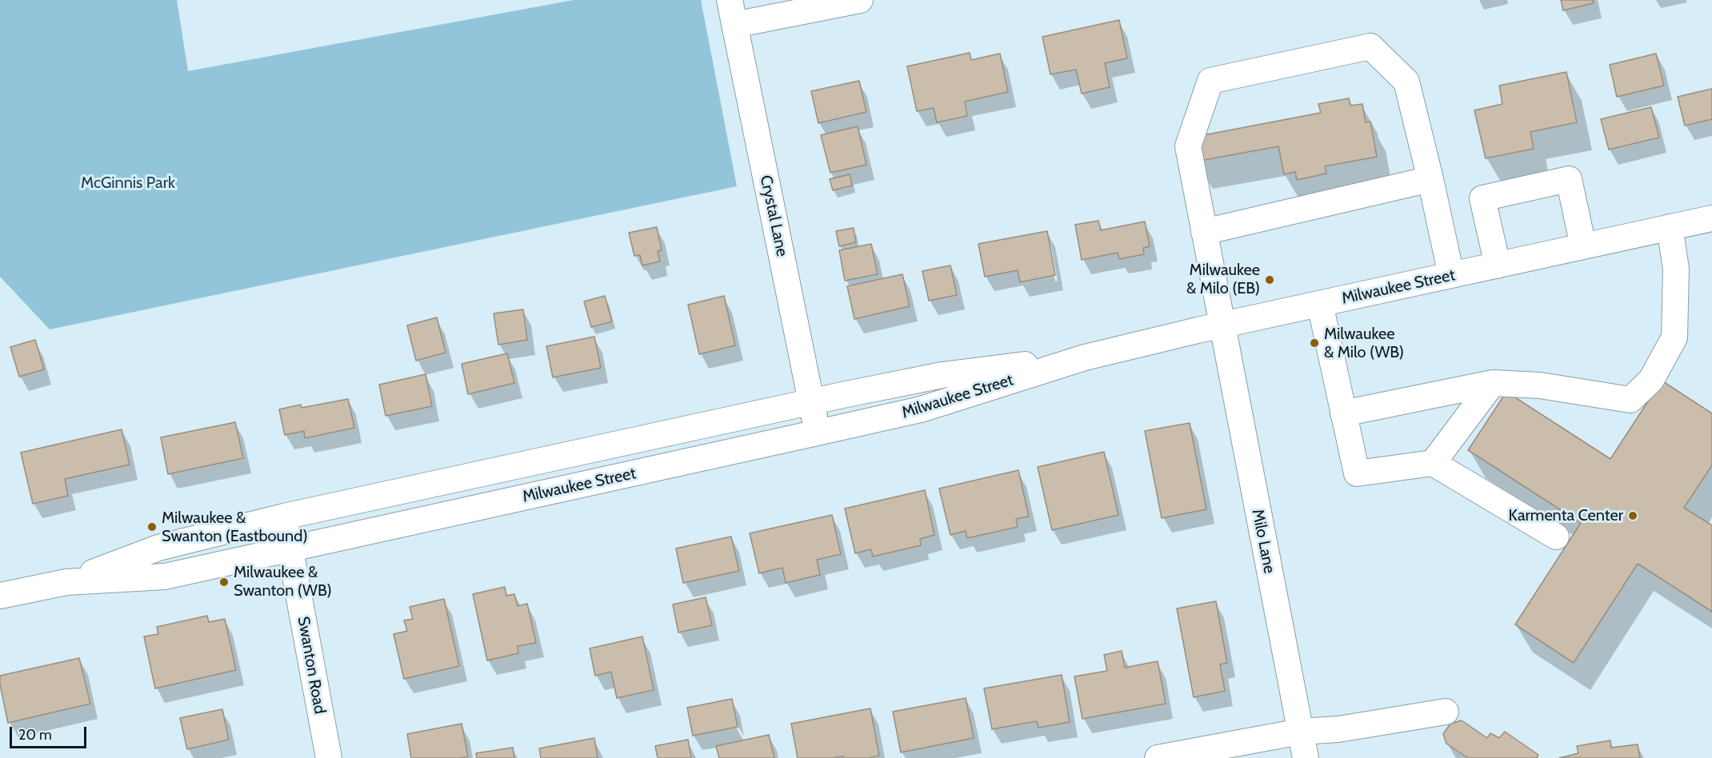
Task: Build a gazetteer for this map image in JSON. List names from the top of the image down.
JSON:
{
  "streets": {
    "street": [
      "Crystal Lane",
      "Milwaukee Street",
      "Milo Lane",
      "Swanton Road"
    ]
  },
  "crossings": [
    ["Crystal Lane", "Milwaukee Street"],
    ["Milwaukee Street", "Milo Lane"],
    ["Milwaukee Street", "Swanton Road"]
  ],
  "parks": ["McGinnis Park"],
  "places": [
    "Milwaukee & Milo (EB)",
    "Milwaukee & Milo (WB)",
    "Karmenta Center",
    "Milwaukee & Swanton (Eastbound)",
    "Milwaukee & Swanton (WB)"
  ],
  "scale_bar": "20 m"
}
